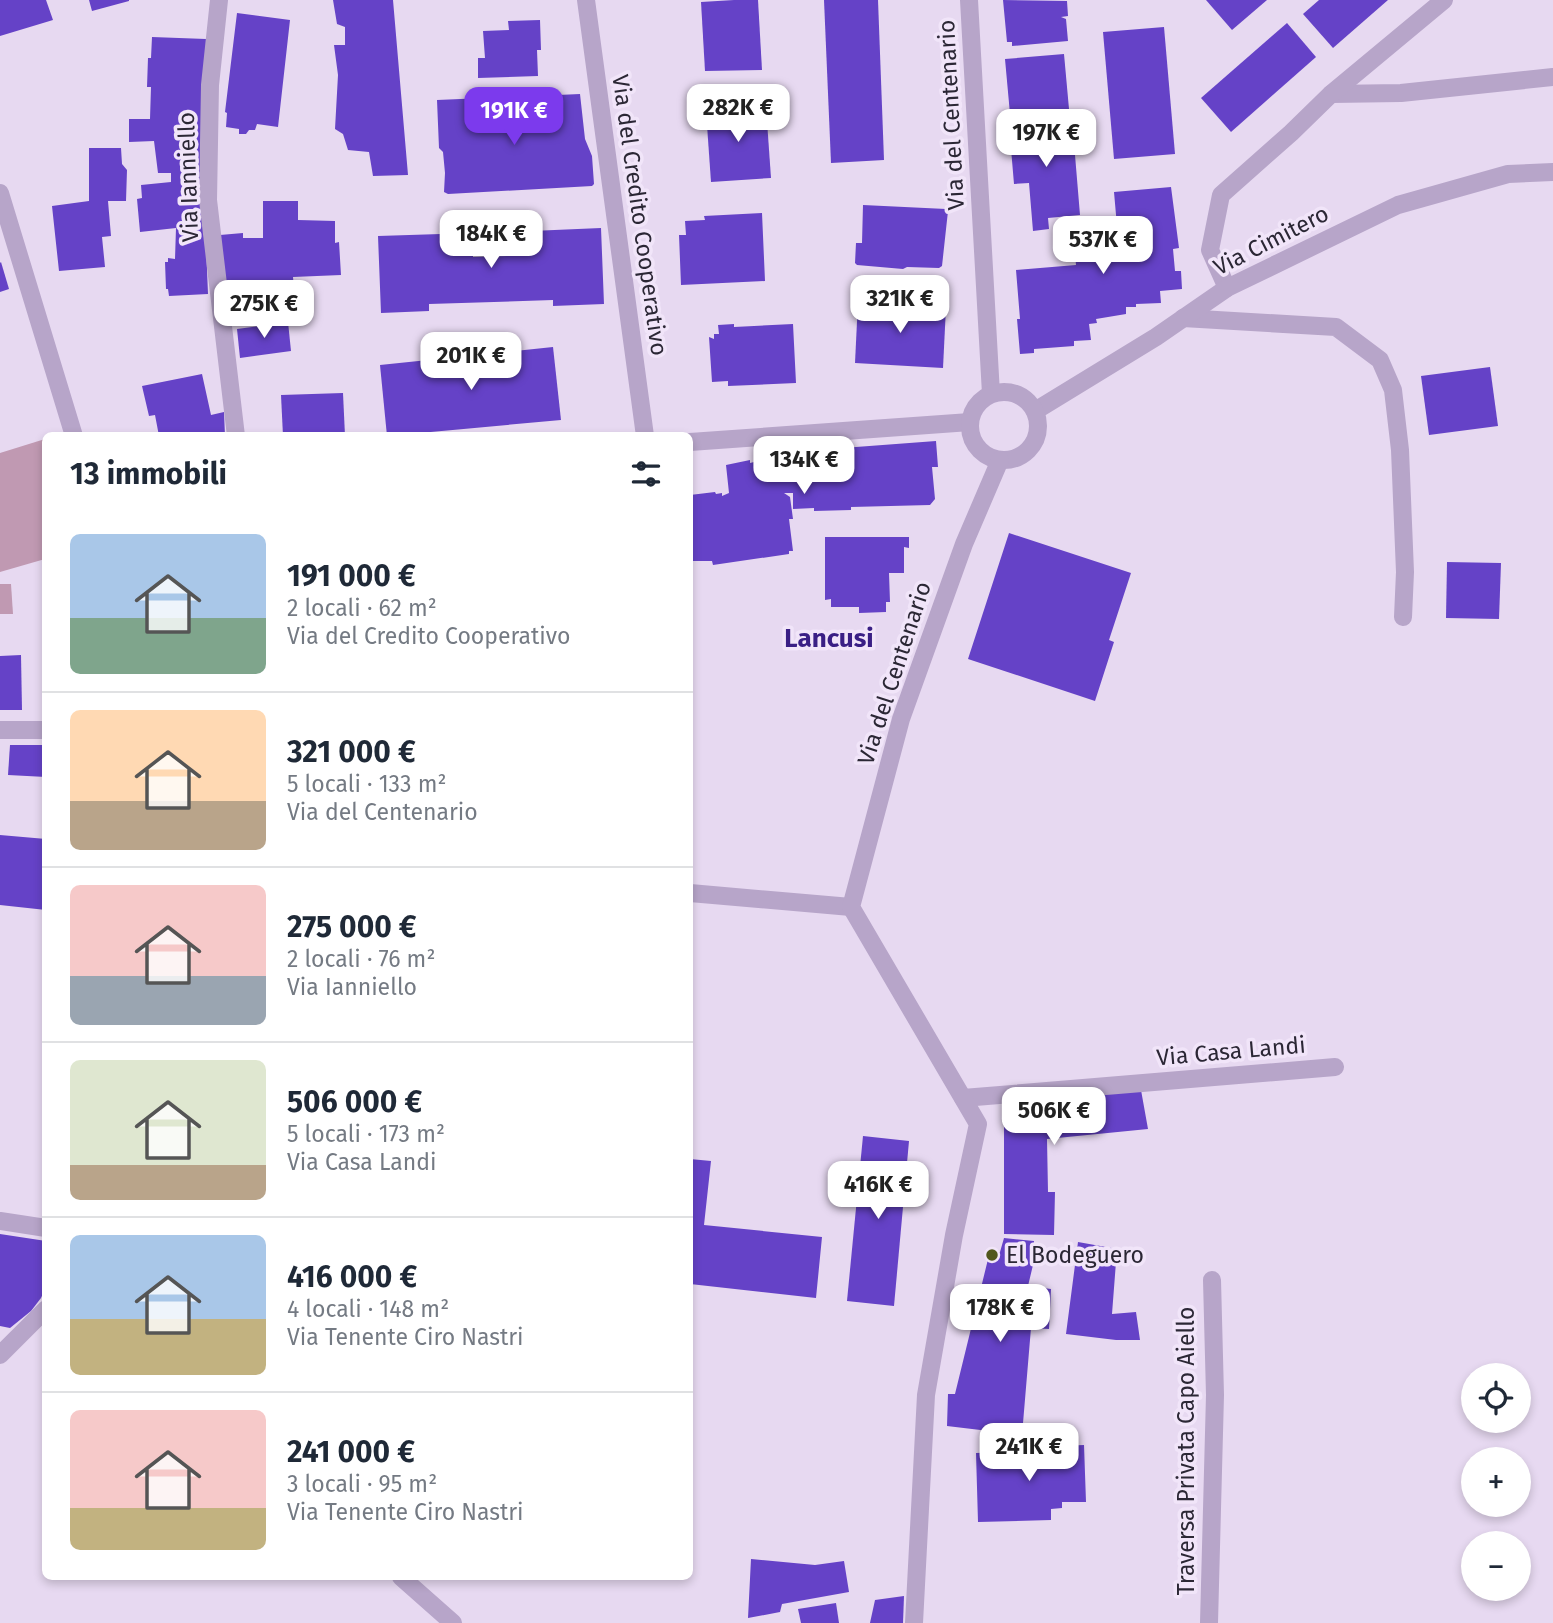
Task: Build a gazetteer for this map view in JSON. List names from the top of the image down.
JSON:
{
  "streets": {
    "street": [
      "Via del Centenario",
      "Via Ianniello",
      "Via del Credito Cooperativo",
      "Via Cimitero",
      "Via Casa Landi",
      "Traversa Privata Capo Aiello"
    ]
  },
  "crossings": [
    ["Via del Centenario", "Via Cimitero"]
  ],
  "districts": ["Lancusi"],
  "places": ["El Bodeguero"],
  "page": {
    "price": [
      "282K €",
      "191K €",
      "197K €",
      "184K €",
      "537K €",
      "321K €",
      "275K €",
      "201K €",
      "134K €",
      "506K €",
      "416K €",
      "178K €",
      "241K €"
    ],
    "heading": "13 immobili",
    "list": [
      {
        "name": "191 000 €",
        "note": "2 locali · 62 m² · Via del Credito Cooperativo"
      },
      {
        "name": "321 000 €",
        "note": "5 locali · 133 m² · Via del Centenario"
      },
      {
        "name": "275 000 €",
        "note": "2 locali · 76 m² · Via Ianniello"
      },
      {
        "name": "506 000 €",
        "note": "5 locali · 173 m² · Via Casa Landi"
      },
      {
        "name": "416 000 €",
        "note": "4 locali · 148 m² · Via Tenente Ciro Nastri"
      },
      {
        "name": "241 000 €",
        "note": "3 locali · 95 m² · Via Tenente Ciro Nastri"
      }
    ],
    "map_buttons": ["+", "−"]
  }
}
